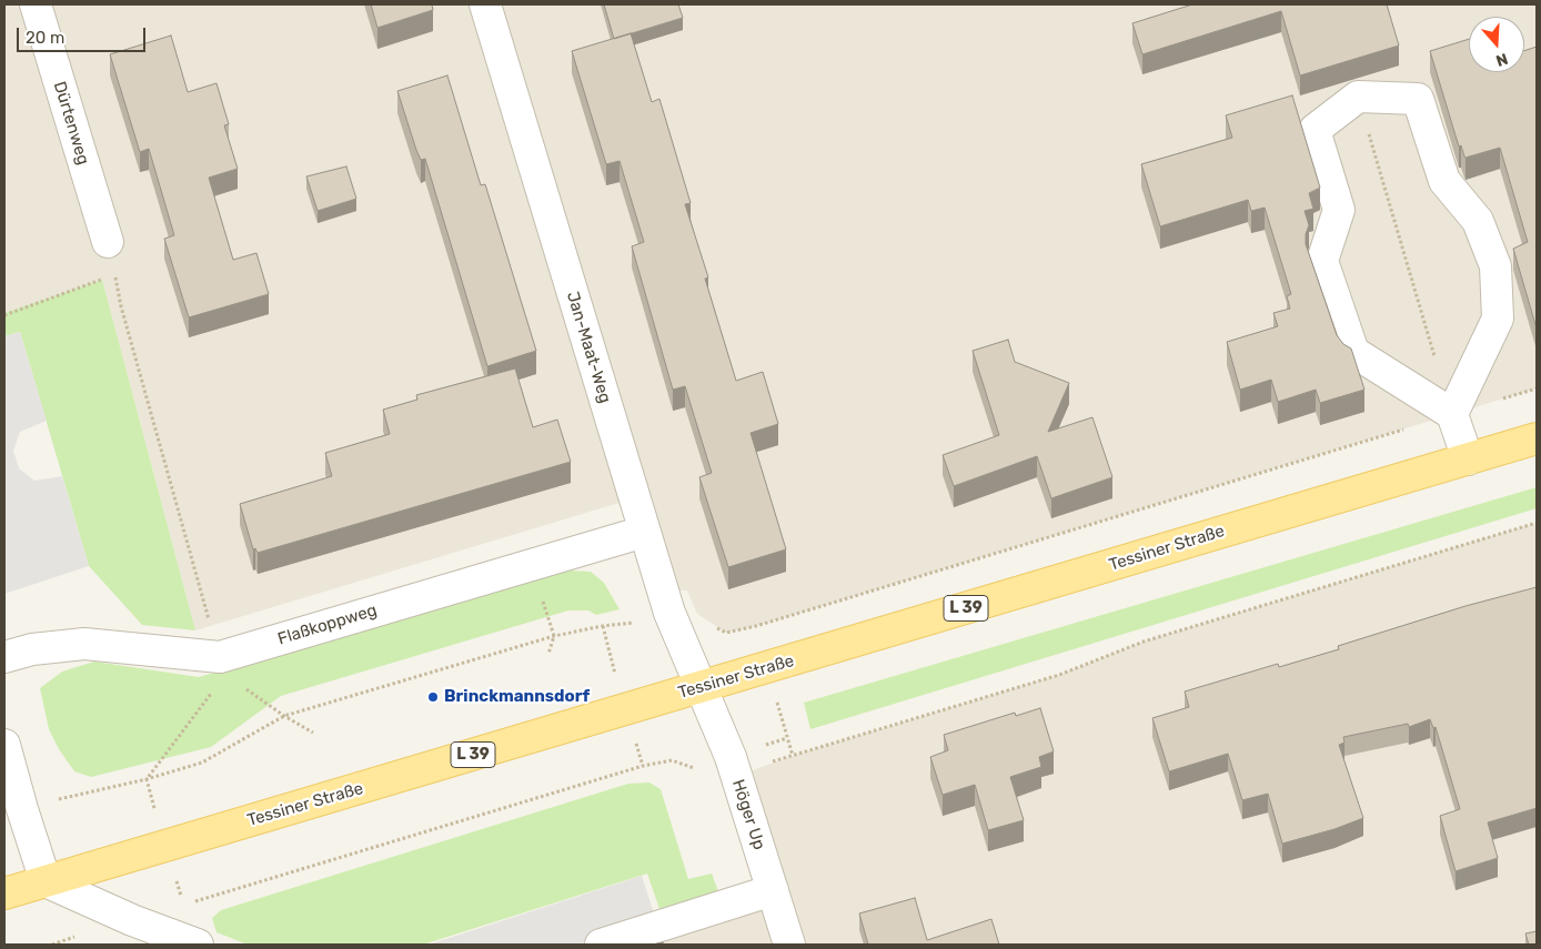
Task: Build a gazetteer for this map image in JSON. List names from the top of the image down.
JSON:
{
  "streets": {
    "main road": ["Tessiner Straße", "L 39"],
    "street": [
      "Dürtenweg",
      "Jan-Maat-Weg",
      "Flaßkoppweg",
      "Höger Up"
    ]
  },
  "crossings": [
    ["Jan-Maat-Weg", "Tessiner Straße"],
    ["Jan-Maat-Weg", "Flaßkoppweg"],
    ["Jan-Maat-Weg", "Höger Up"],
    ["Tessiner Straße", "Höger Up"]
  ],
  "places": ["Brinckmannsdorf"],
  "scale_bar": "20 m",
  "north": "bottom"
}
